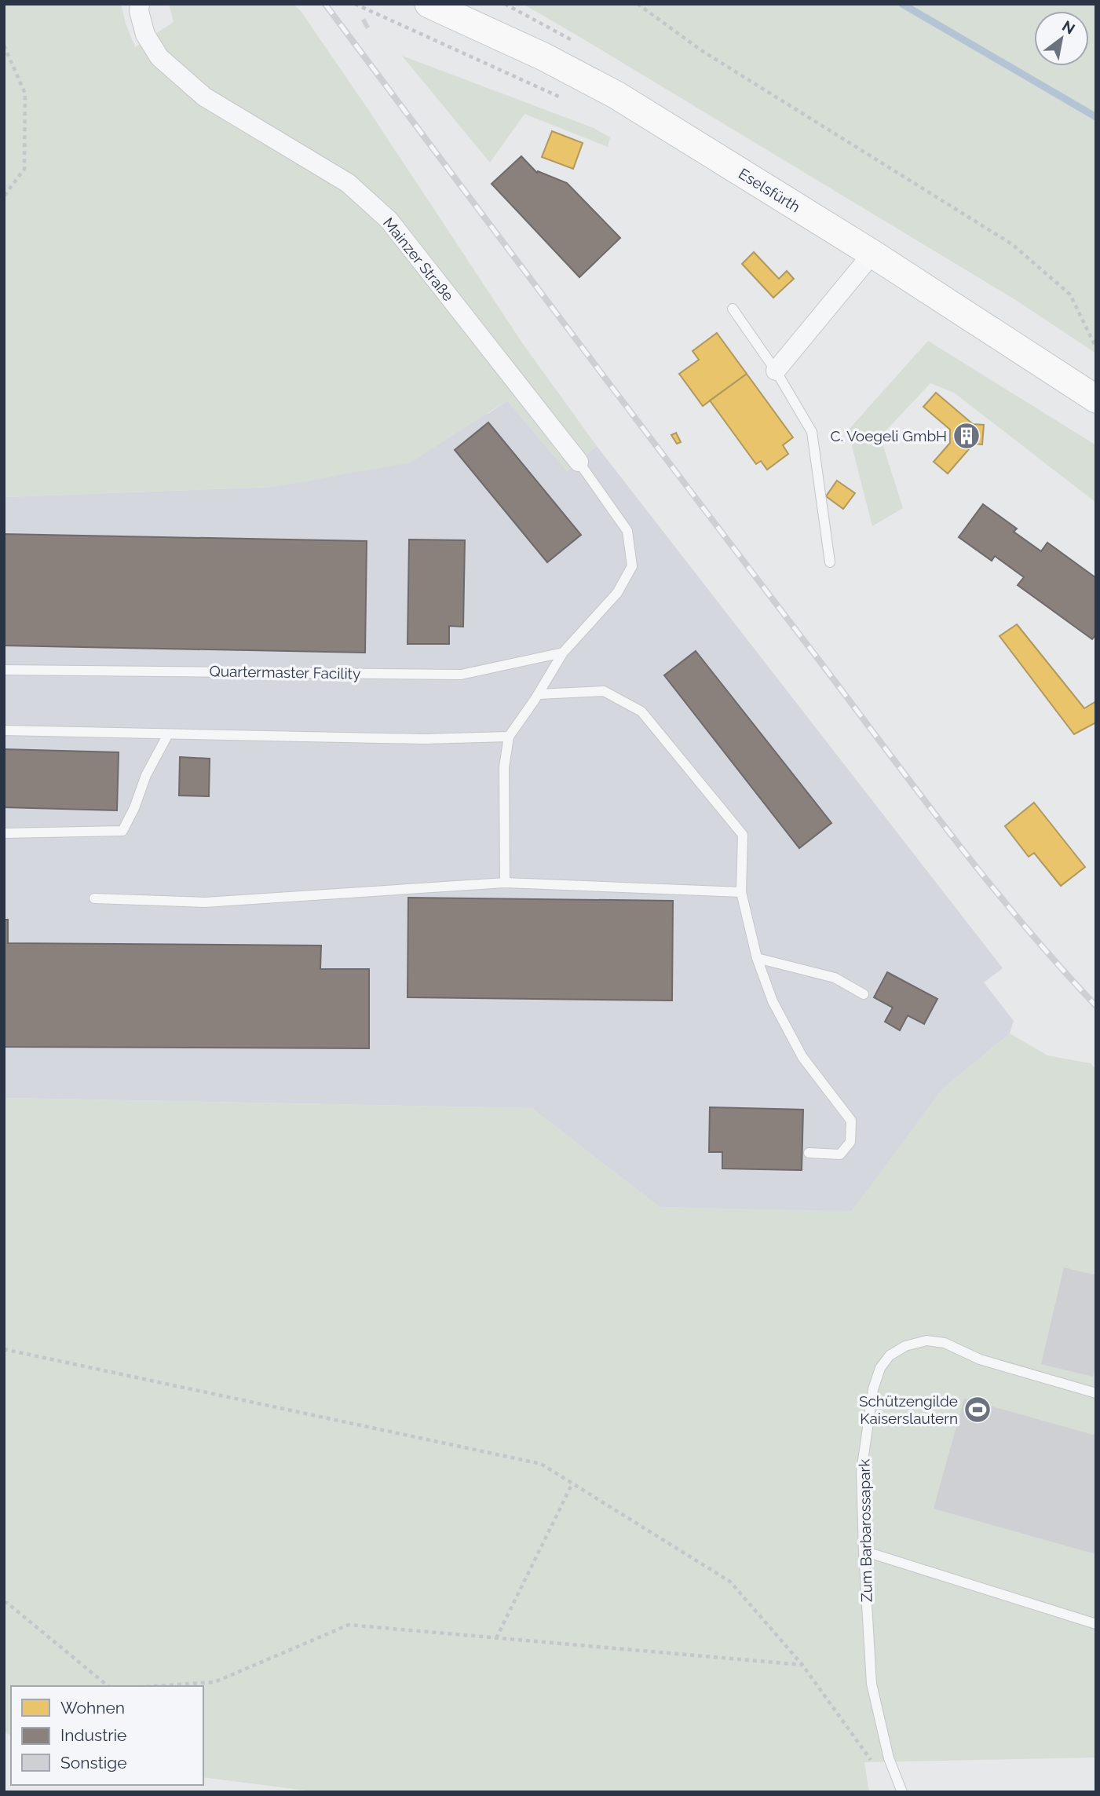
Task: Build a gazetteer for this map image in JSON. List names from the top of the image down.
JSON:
{
  "streets": {
    "main road": ["Eselsfürth"],
    "street": ["Mainzer Straße"],
    "lane": ["Quartermaster Facility", "Zum Barbarossapark"]
  },
  "places": {
    "building": ["C. Voegeli GmbH"],
    "sports": ["Schützengilde Kaiserslautern"]
  },
  "legend": ["Wohnen", "Industrie", "Sonstige"],
  "north": "top right"
}
